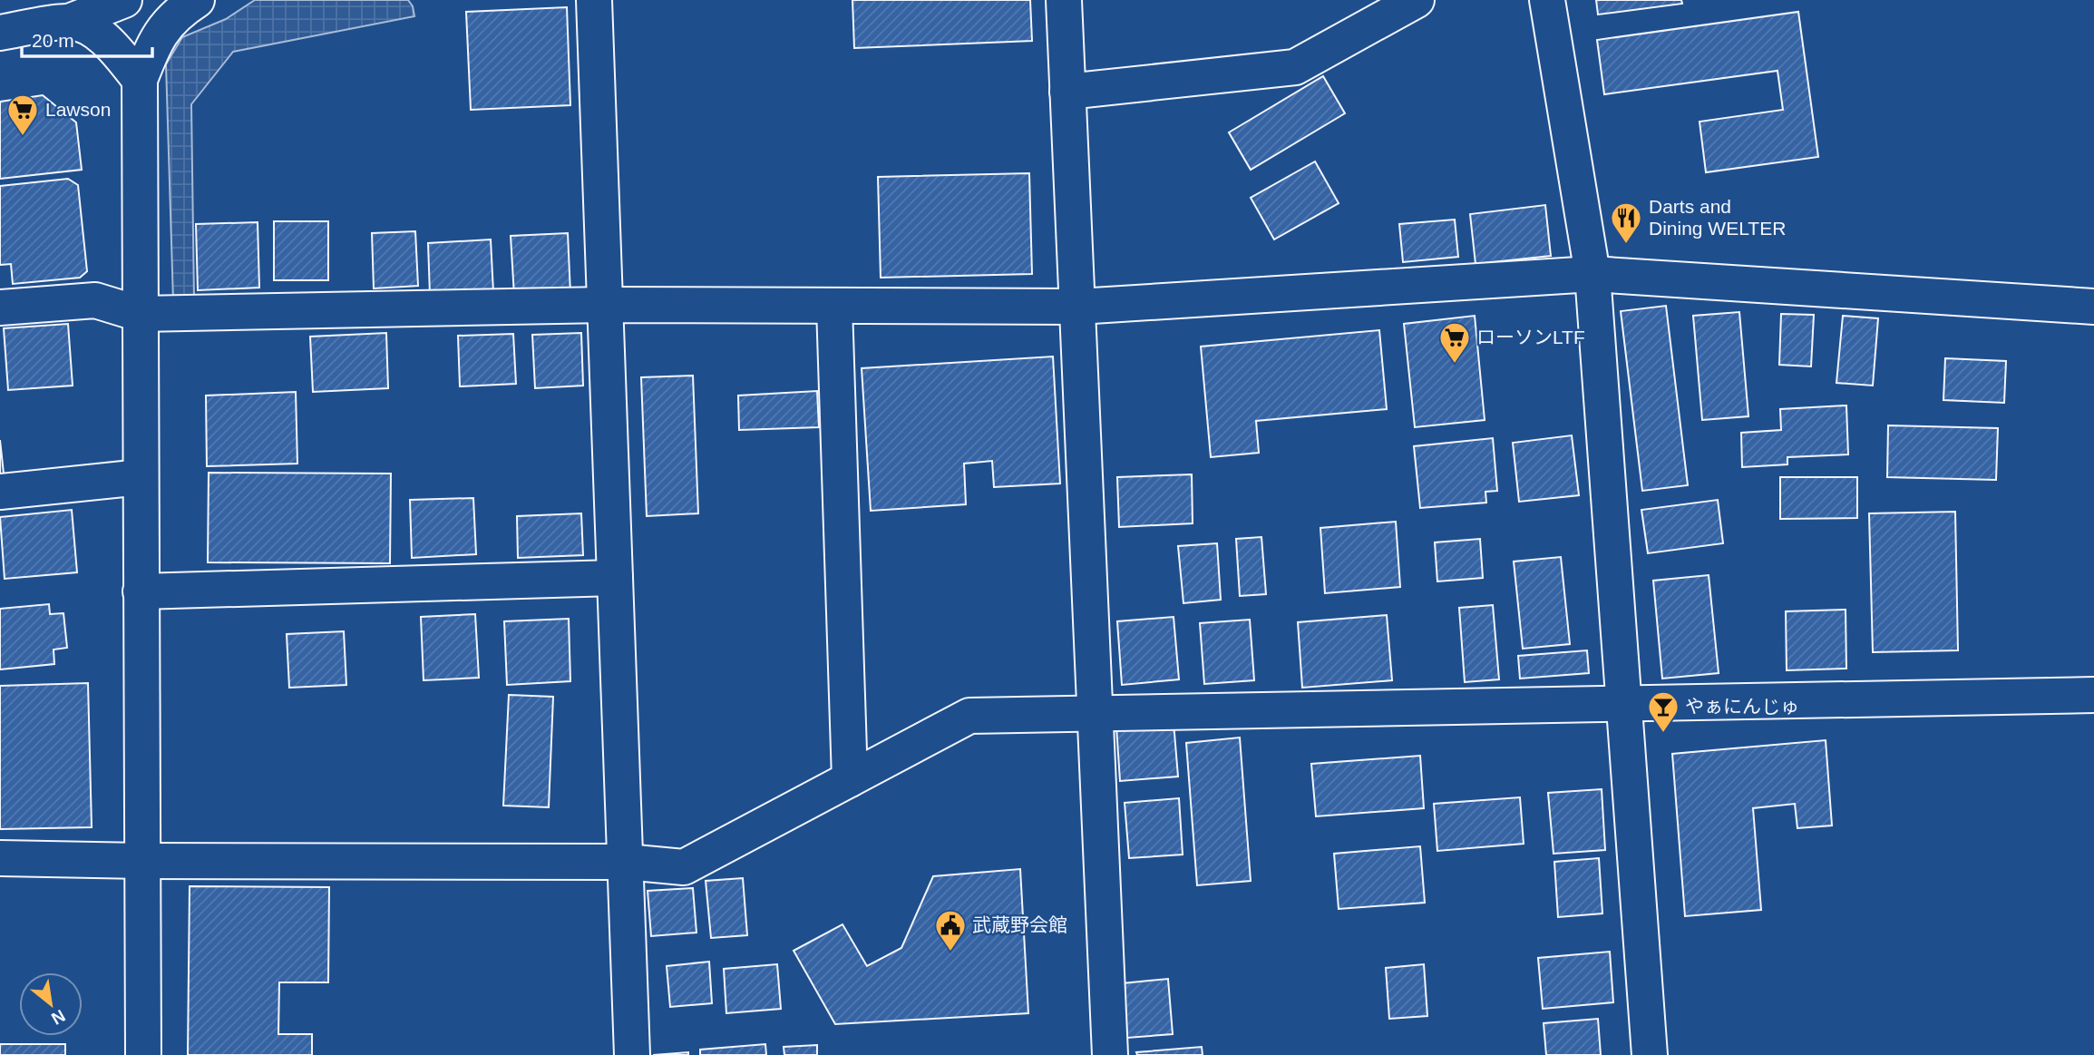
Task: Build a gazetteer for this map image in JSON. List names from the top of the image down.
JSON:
{
  "places": {
    "supermarket": ["Lawson", "ローソンLTF"],
    "restaurant": ["Darts and Dining WELTER"],
    "bar": ["やぁにんじゅ"],
    "public building": ["武蔵野会館"]
  },
  "scale_bar": "20 m",
  "north": "bottom right"
}
